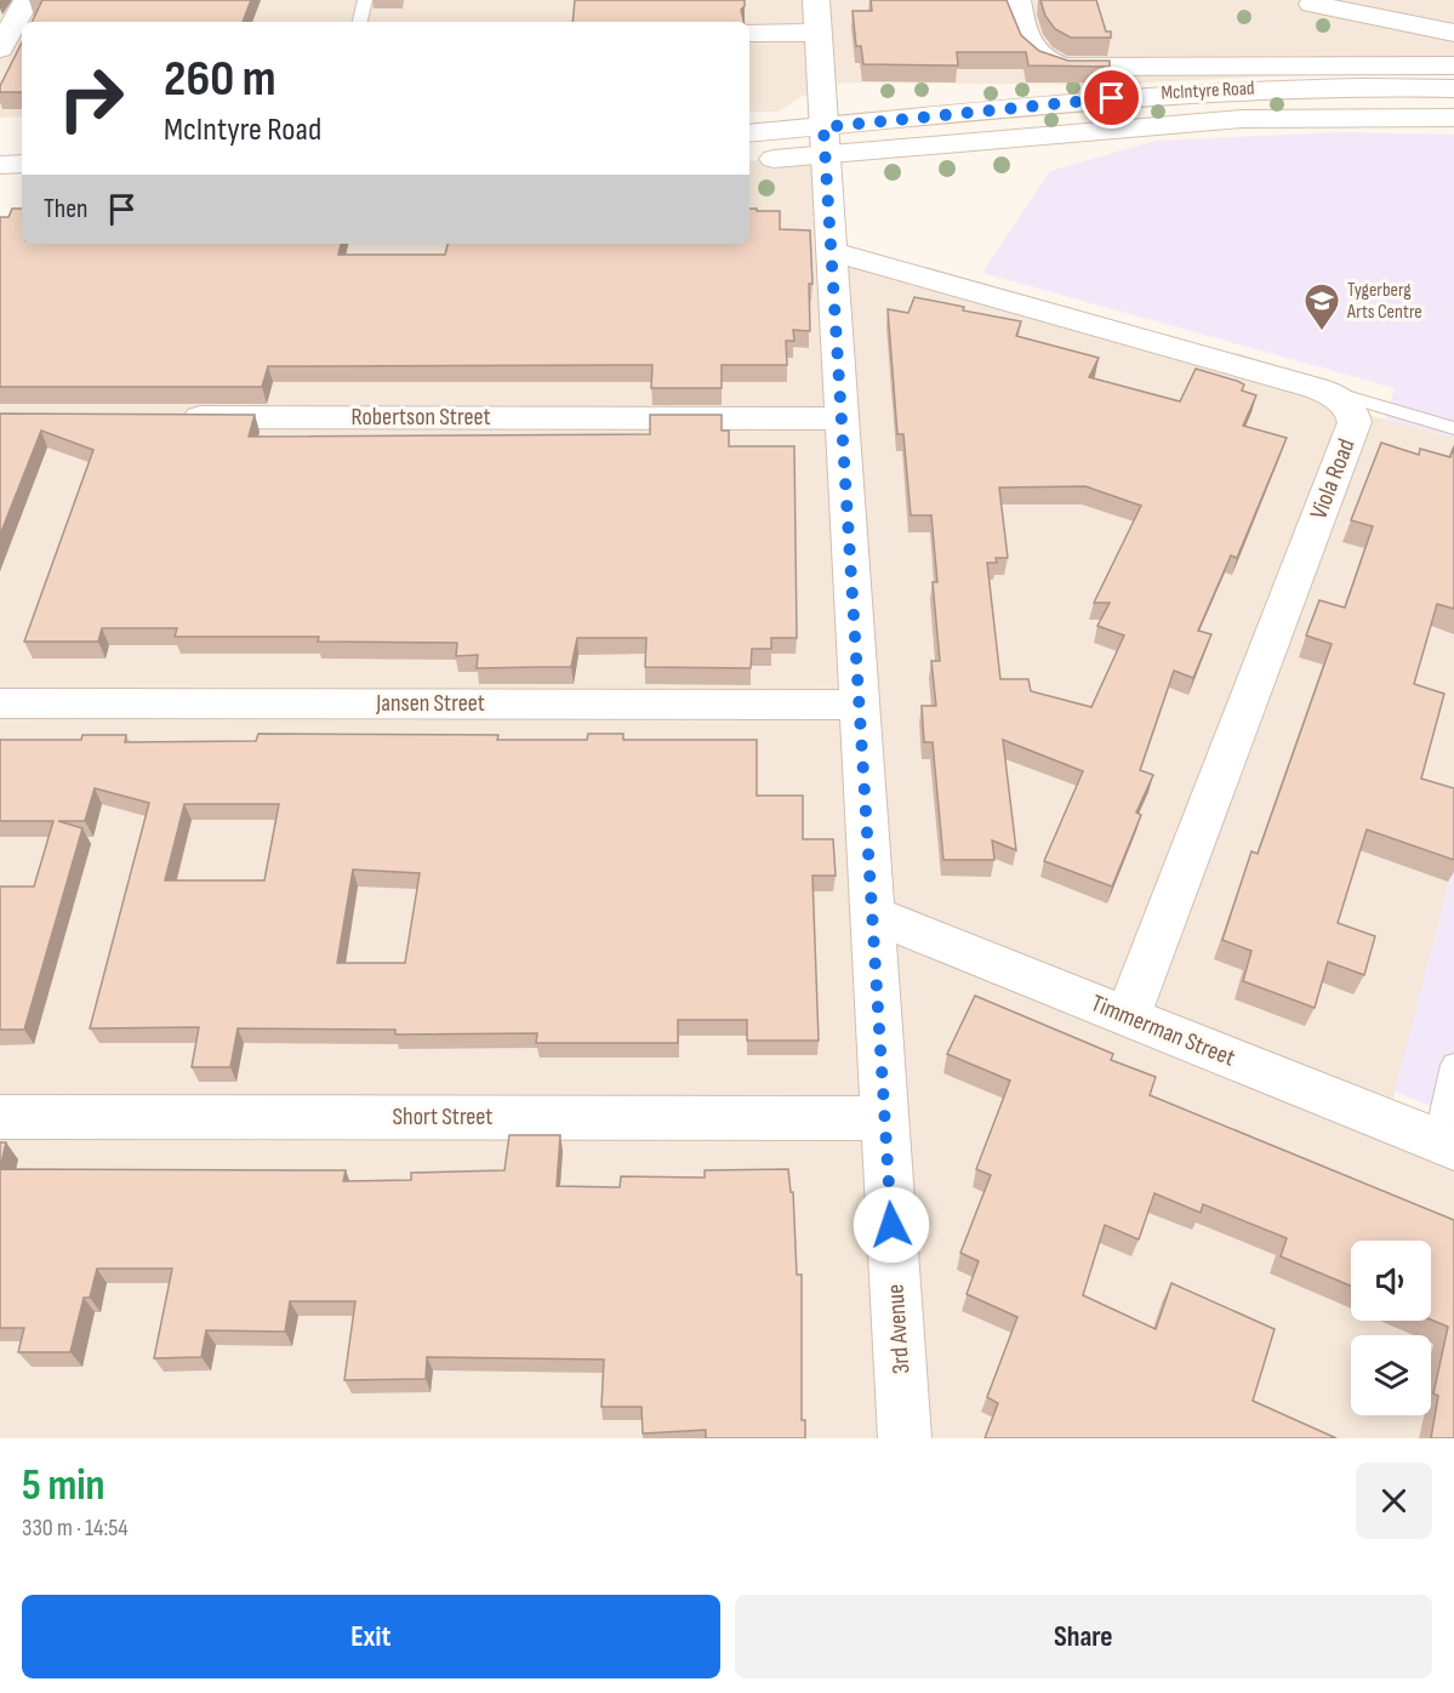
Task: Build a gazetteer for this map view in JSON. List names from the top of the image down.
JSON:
{
  "streets": {
    "street": [
      "McIntyre Road",
      "Robertson Street",
      "Viola Road",
      "Jansen Street",
      "Timmerman Street",
      "Short Street",
      "3rd Avenue"
    ]
  },
  "crossings": [
    ["McIntyre Road", "3rd Avenue"],
    ["Robertson Street", "3rd Avenue"],
    ["Viola Road", "Timmerman Street"],
    ["Viola Road", "3rd Avenue"],
    ["Jansen Street", "3rd Avenue"],
    ["Timmerman Street", "3rd Avenue"],
    ["Short Street", "3rd Avenue"]
  ],
  "places": {
    "school or university": ["Tygerberg Arts Centre"]
  },
  "page": {
    "turn": ["260 m", "McIntyre Road"],
    "then": "Then",
    "heading": ["5 min", "330 m · 14:54"],
    "buttons": ["Exit", "Share"]
  }
}
